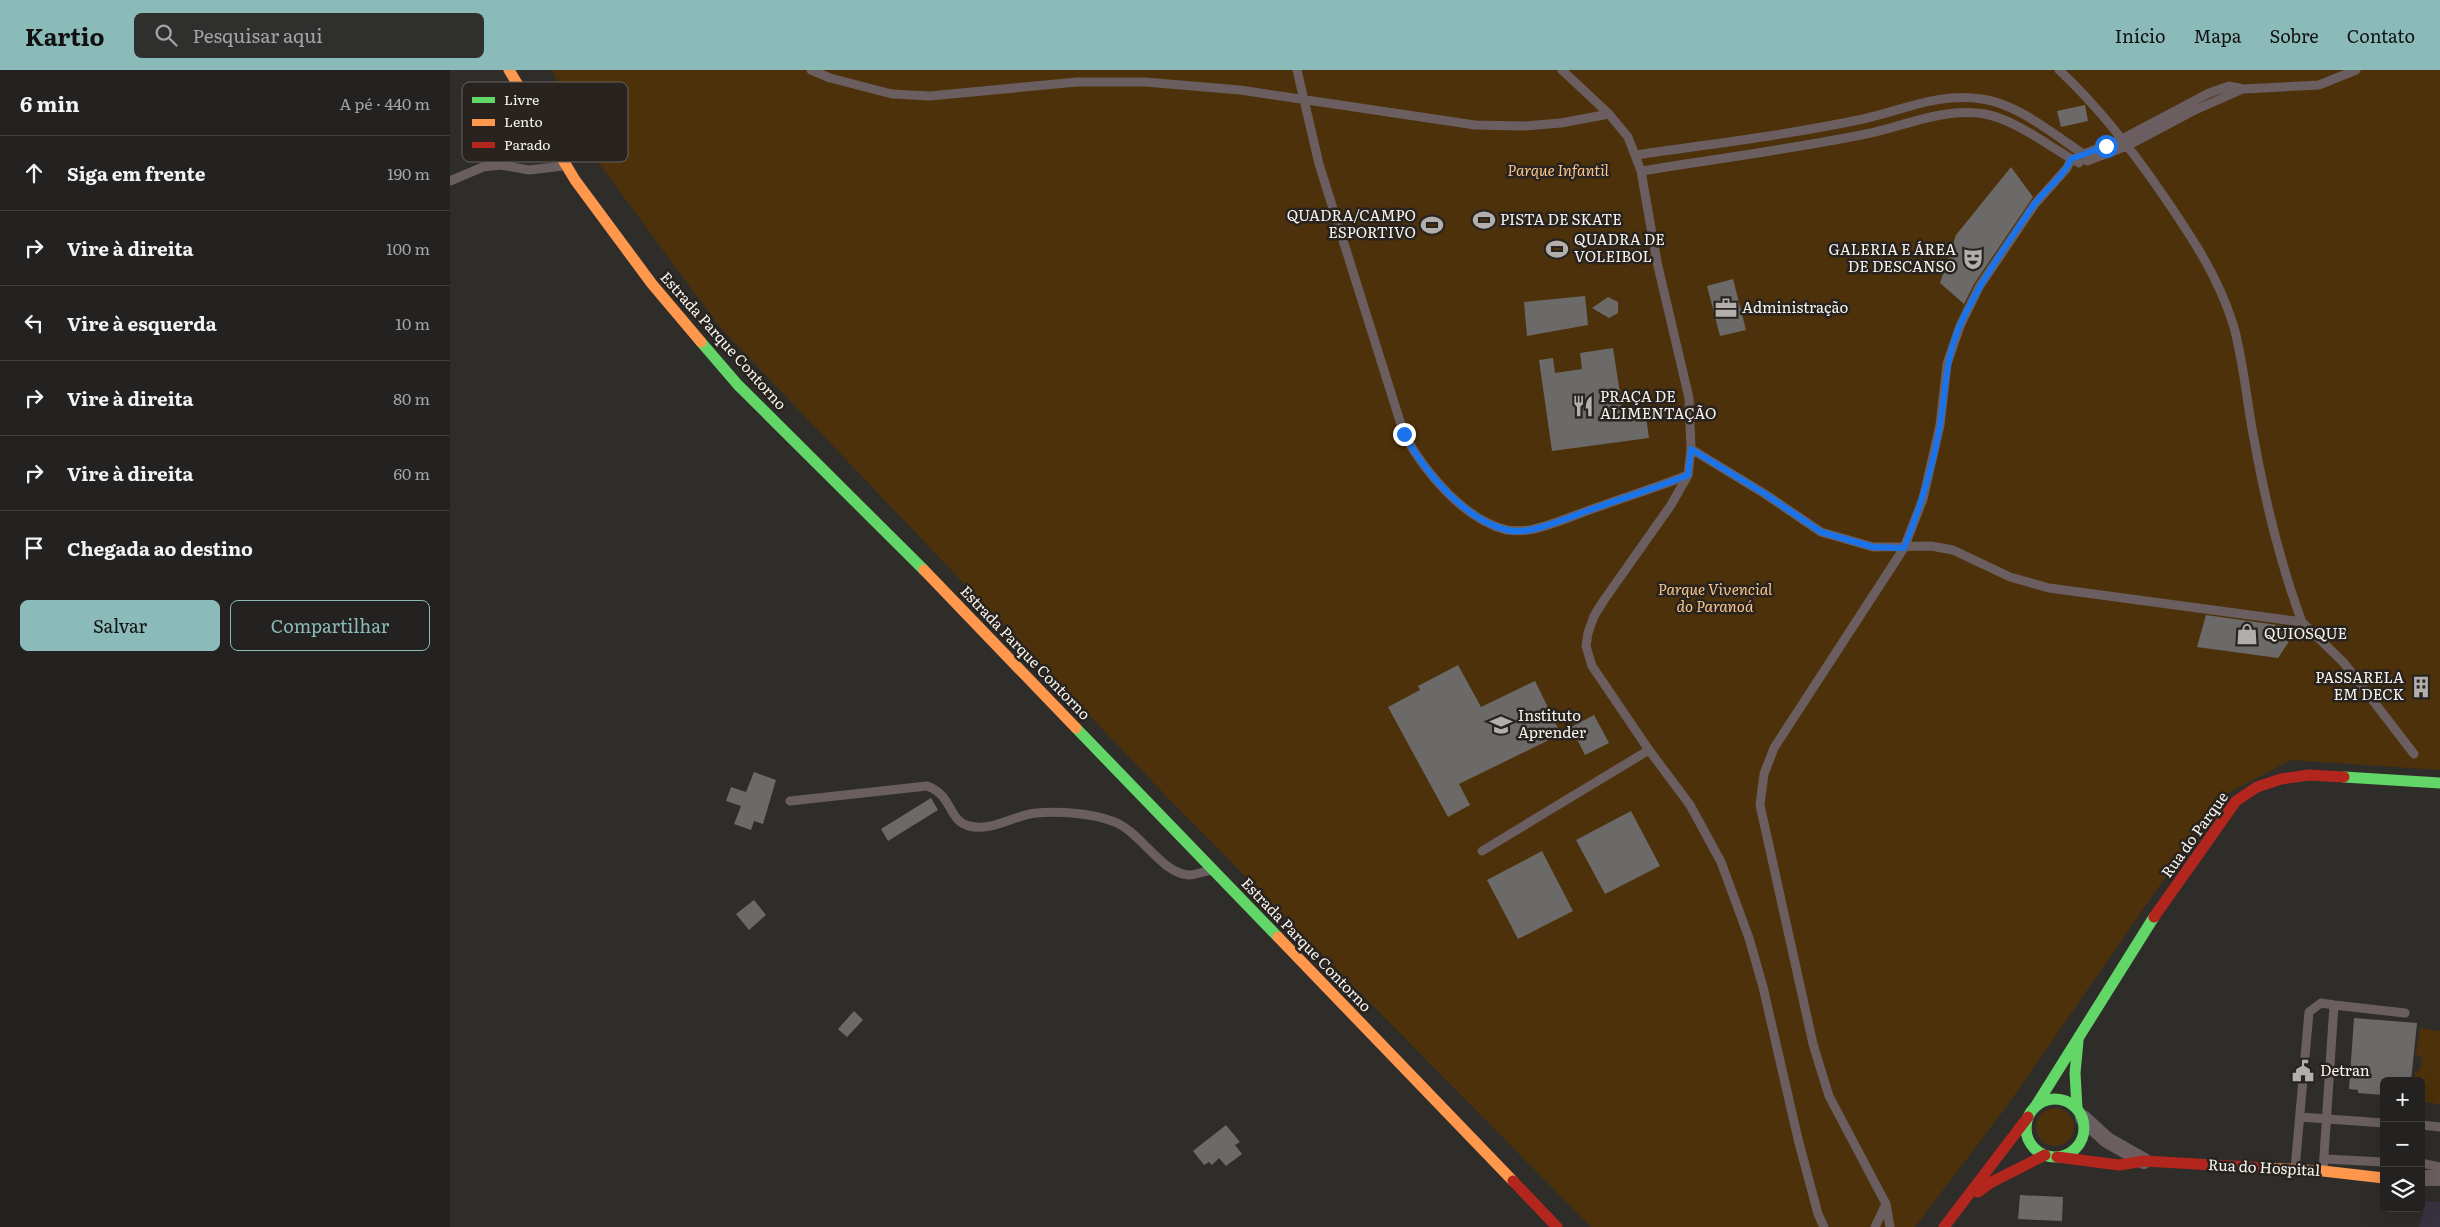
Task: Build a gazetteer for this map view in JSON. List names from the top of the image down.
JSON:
{
  "streets": {
    "main road": ["Estrada Parque Contorno", "Rua do Parque", "Rua do Hospital"]
  },
  "crossings": [
    ["Rua do Parque", "Rua do Hospital"]
  ],
  "parks": ["Parque Infantil", "Parque Vivencial do Paranoá"],
  "places": {
    "sports": ["PISTA DE SKATE", "QUADRA/CAMPO ESPORTIVO", "QUADRA DE VOLEIBOL"],
    "theatre": ["GALERIA E ÁREA DE DESCANSO"],
    "office": ["Administração"],
    "restaurant": ["PRAÇA DE ALIMENTAÇÃO"],
    "shop": ["QUIOSQUE"],
    "building": ["PASSARELA EM DECK"],
    "school or university": ["Instituto Aprender"],
    "public building": ["Detran"]
  },
  "legend": ["Livre", "Lento", "Parado"],
  "page": {
    "header": "Kartio",
    "search": "Pesquisar aqui",
    "nav": [
      "Início",
      "Mapa",
      "Sobre",
      "Contato"
    ],
    "heading": ["6 min", "A pé · 440 m"],
    "list": [
      ["Siga em frente", "190 m"],
      ["Vire à direita", "100 m"],
      ["Vire à esquerda", "10 m"],
      ["Vire à direita", "80 m"],
      ["Vire à direita", "60 m"],
      "Chegada ao destino"
    ],
    "buttons": ["Salvar", "Compartilhar"],
    "map_buttons": ["+", "−"]
  }
}
